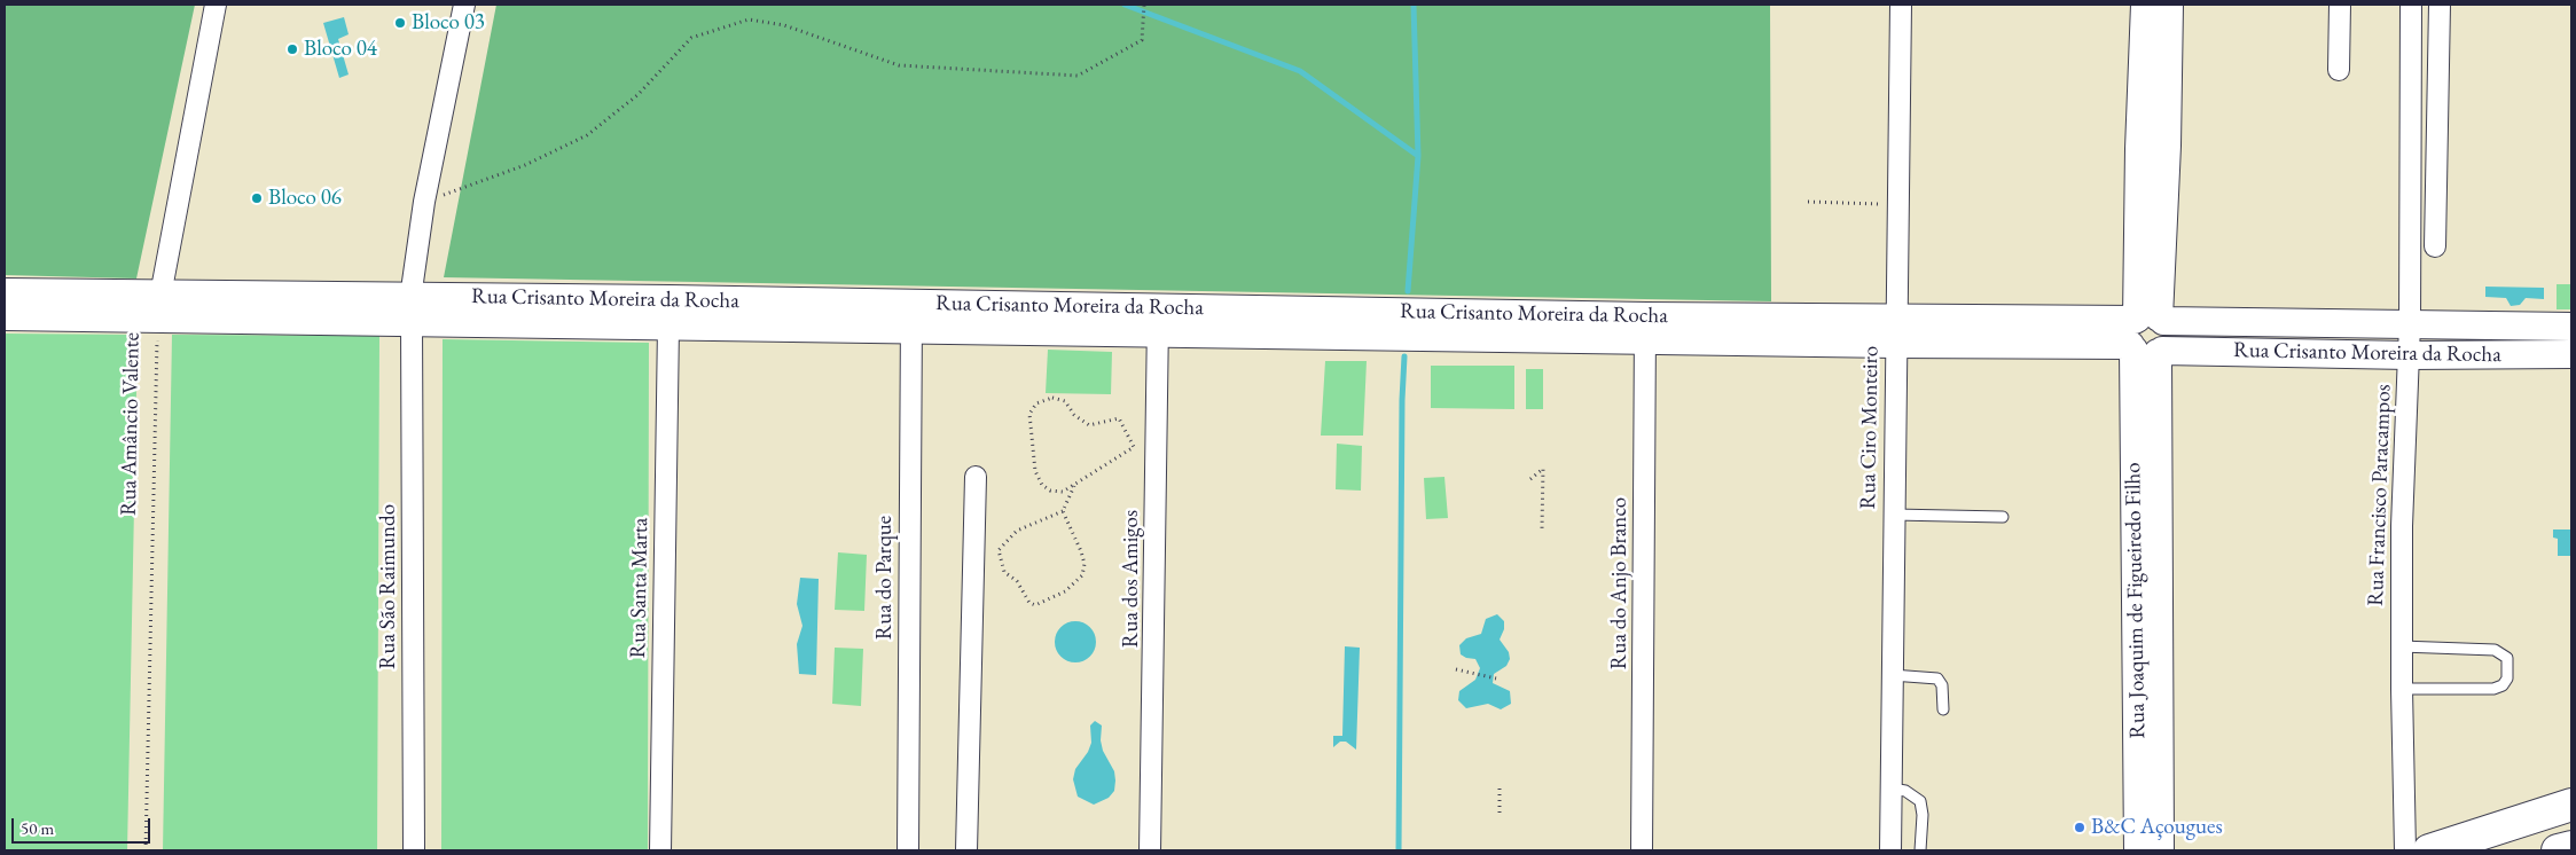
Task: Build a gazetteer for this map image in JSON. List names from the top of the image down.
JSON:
{
  "streets": {
    "main road": ["Rua Crisanto Moreira da Rocha", "Rua Joaquim de Figueiredo Filho"],
    "street": [
      "Rua Ciro Monteiro",
      "Rua Francisco Paracampos",
      "Rua do Parque",
      "Rua dos Amigos",
      "Rua do Anjo Branco",
      "Rua São Raimundo",
      "Rua Santa Marta"
    ],
    "path": ["Rua Amâncio Valente"]
  },
  "crossings": [
    ["Rua Crisanto Moreira da Rocha", "Rua Amâncio Valente"],
    ["Rua Crisanto Moreira da Rocha", "Rua Ciro Monteiro"],
    ["Rua Crisanto Moreira da Rocha", "Rua Francisco Paracampos"],
    ["Rua Crisanto Moreira da Rocha", "Rua do Parque"],
    ["Rua Crisanto Moreira da Rocha", "Rua dos Amigos"],
    ["Rua Crisanto Moreira da Rocha", "Rua do Anjo Branco"],
    ["Rua Crisanto Moreira da Rocha", "Rua São Raimundo"],
    ["Rua Crisanto Moreira da Rocha", "Rua Santa Marta"],
    ["Rua Crisanto Moreira da Rocha", "Rua Joaquim de Figueiredo Filho"]
  ],
  "places": [
    "Bloco 03",
    "Bloco 04",
    "Bloco 06",
    "B&C Açougues"
  ],
  "scale_bar": "50 m"
}
